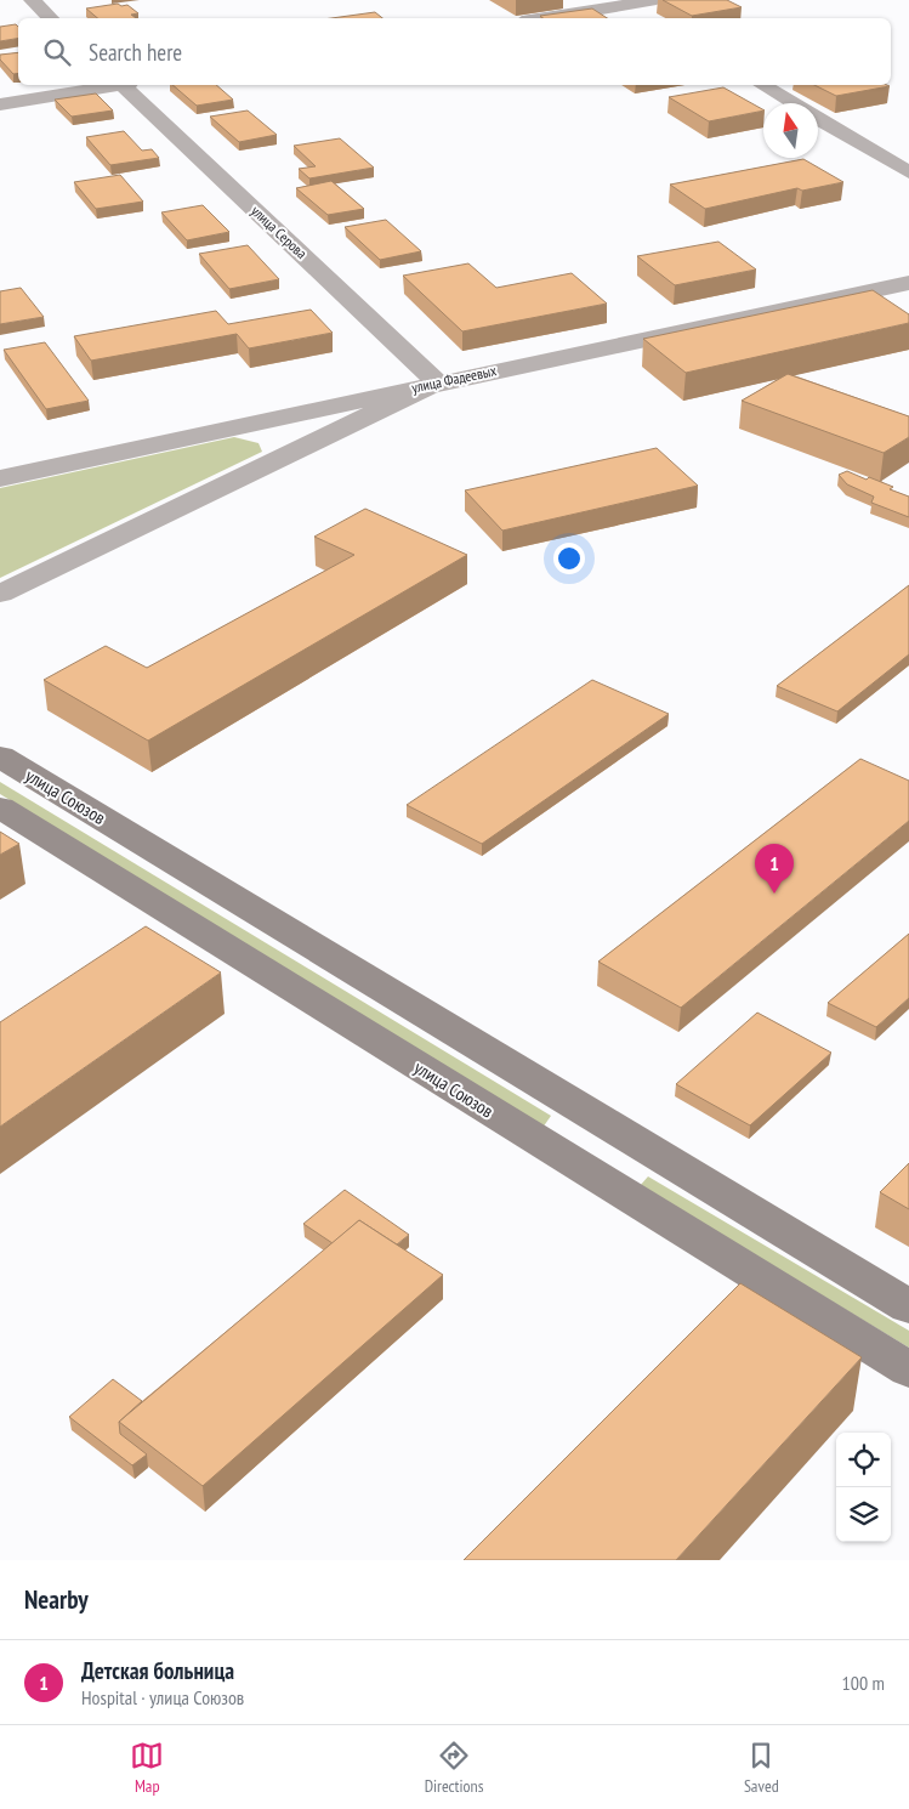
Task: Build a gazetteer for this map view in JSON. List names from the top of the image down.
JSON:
{
  "streets": {
    "street": ["улица Серова", "улица Фадеевых", "улица Союзов"]
  },
  "crossings": [
    ["улица Серова", "улица Фадеевых"]
  ],
  "north": "top",
  "page": {
    "search": "Search here",
    "pins": "1",
    "heading": "Nearby",
    "list": [
      {
        "mark": "1",
        "name": "Детская больница",
        "note": "Hospital · улица Союзов",
        "value": "100 m"
      }
    ],
    "nav": ["Map", "Directions", "Saved"]
  }
}
